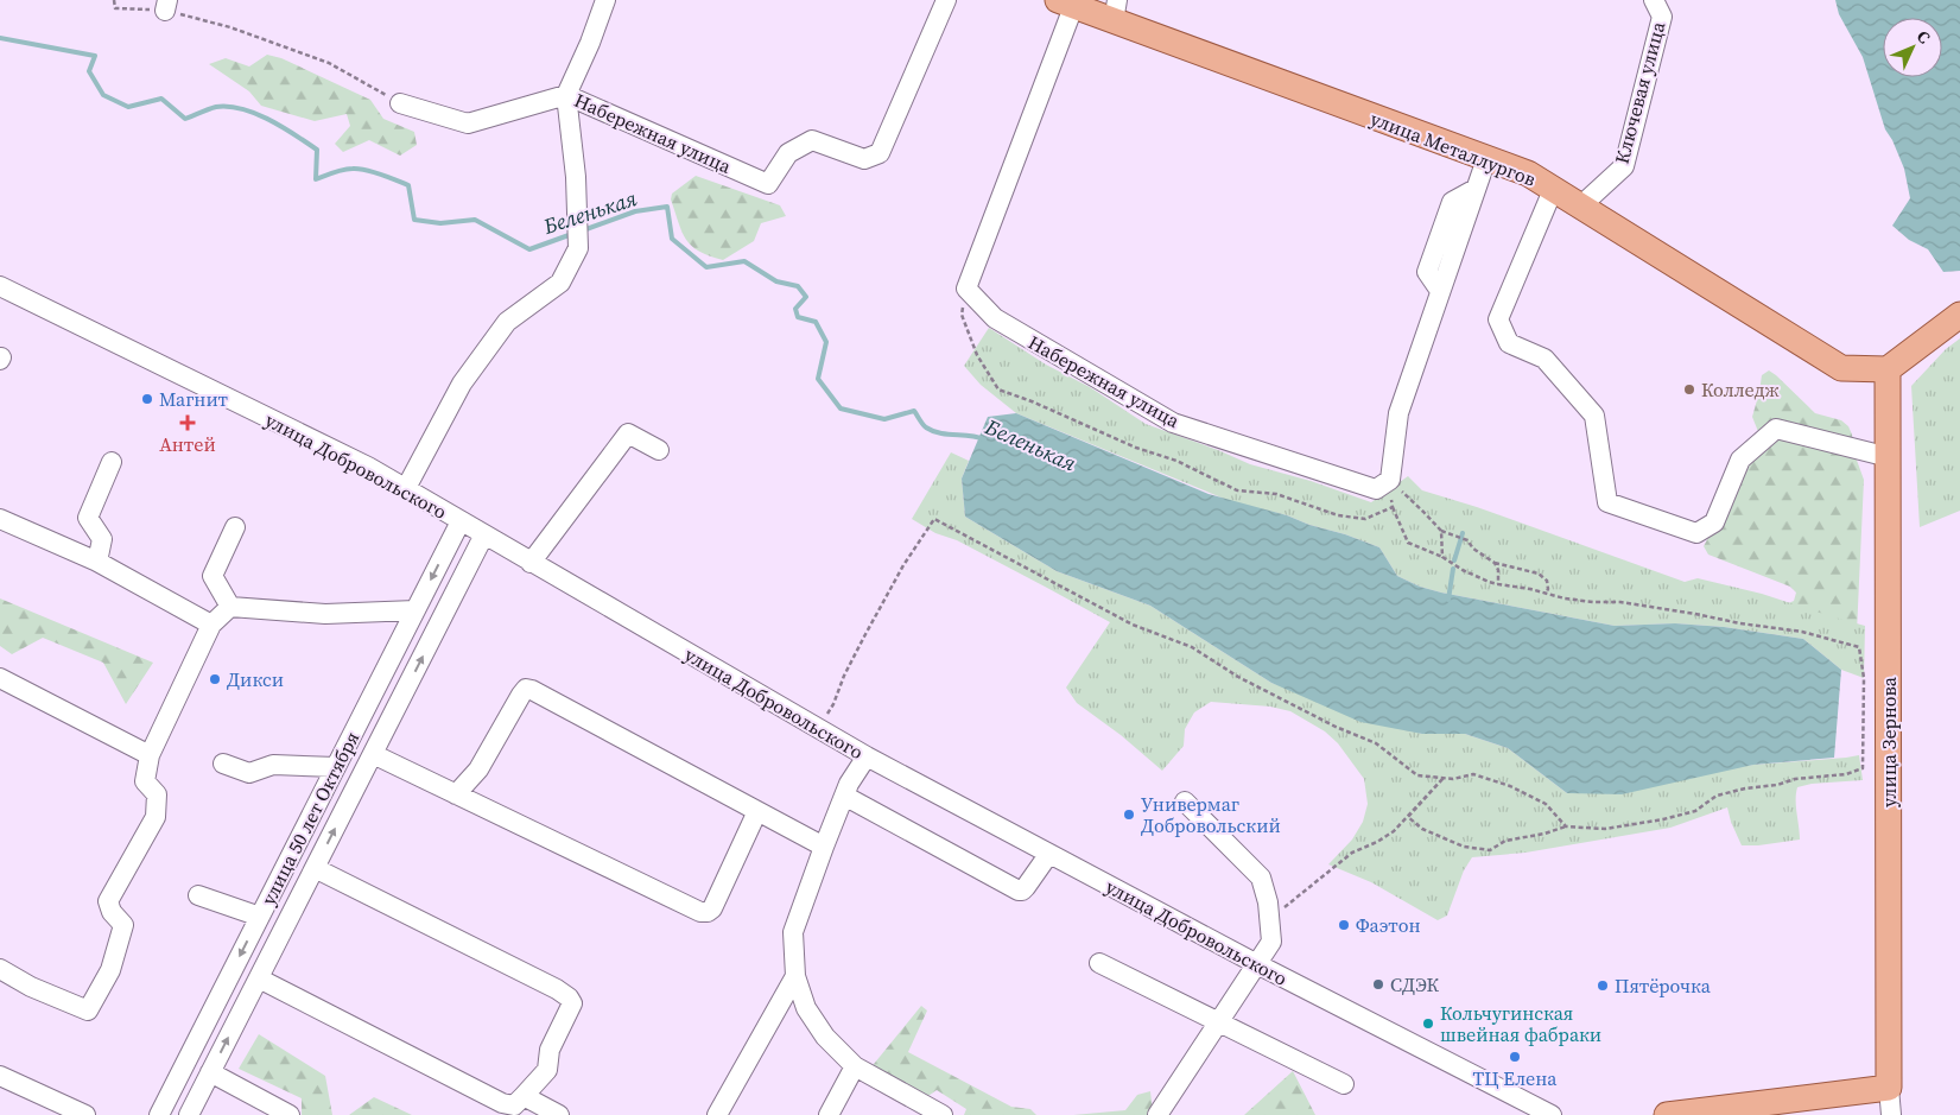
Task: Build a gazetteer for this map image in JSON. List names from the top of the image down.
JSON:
{
  "streets": {
    "main road": ["улица Металлургов", "улица Зернова"],
    "street": [
      "Ключевая улица",
      "Набережная улица",
      "улица Добровольского",
      "улица 50 лет Октября"
    ]
  },
  "crossings": [
    ["Ключевая улица", "улица Металлургов"],
    ["улица Металлургов", "улица Зернова"],
    ["улица Добровольского", "улица 50 лет Октября"]
  ],
  "water": ["Беленькая"],
  "places": {
    "other": [
      "Колледж",
      "Магнит",
      "Дикси",
      "Универмаг Добровольский",
      "Фаэтон",
      "СДЭК",
      "Пятёрочка",
      "Кольчугинская швейная фабраки",
      "ТЦ Елена"
    ],
    "health": ["Антей"]
  },
  "north": "top right"
}
